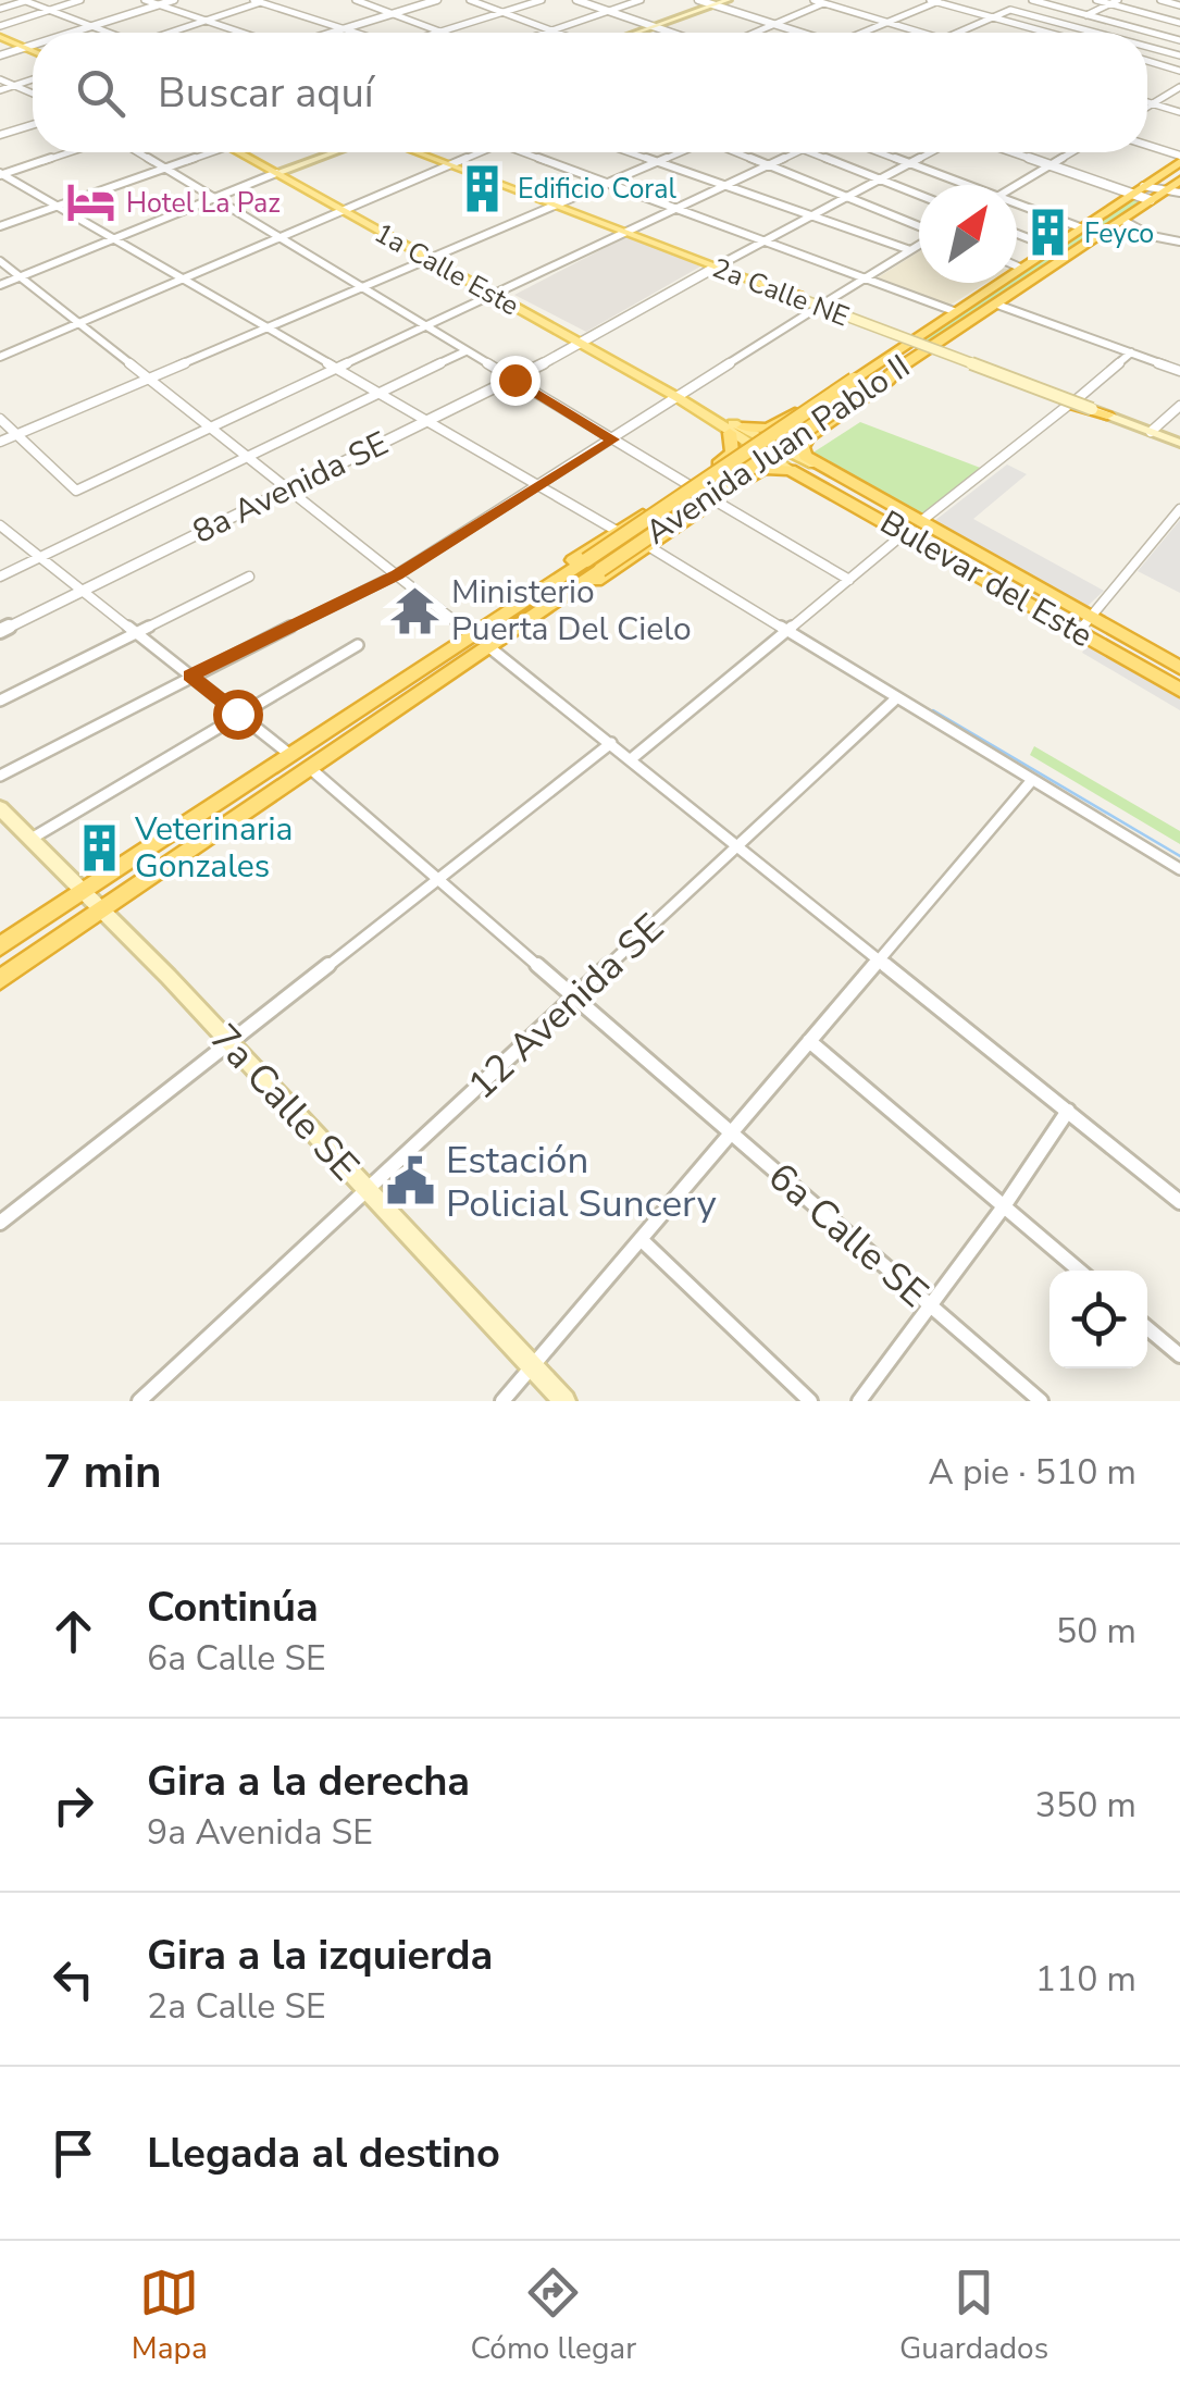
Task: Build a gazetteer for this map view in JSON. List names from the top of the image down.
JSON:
{
  "streets": {
    "highway": ["Avenida Juan Pablo II", "Bulevar del Este"],
    "main road": ["1a Calle Este", "2a Calle NE", "7a Calle SE"],
    "street": ["8a Avenida SE", "12 Avenida SE", "6a Calle SE"]
  },
  "crossings": [
    ["1a Calle Este", "8a Avenida SE"],
    ["1a Calle Este", "Bulevar del Este"],
    ["2a Calle NE", "8a Avenida SE"],
    ["Avenida Juan Pablo II", "7a Calle SE"],
    ["Avenida Juan Pablo II", "6a Calle SE"],
    ["12 Avenida SE", "7a Calle SE"],
    ["12 Avenida SE", "6a Calle SE"]
  ],
  "places": {
    "building": ["Edificio Coral", "Feyco", "Veterinaria Gonzales"],
    "hotel": ["Hotel La Paz"],
    "temple": ["Ministerio Puerta Del Cielo"],
    "public building": ["Estación Policial Suncery"]
  },
  "north": "top right",
  "page": {
    "search": "Buscar aquí",
    "heading": ["7 min", "A pie · 510 m"],
    "list": [
      ["Continúa", "6a Calle SE", "50 m"],
      ["Gira a la derecha", "9a Avenida SE", "350 m"],
      ["Gira a la izquierda", "2a Calle SE", "110 m"],
      "Llegada al destino"
    ],
    "nav": ["Mapa", "Cómo llegar", "Guardados"]
  }
}
